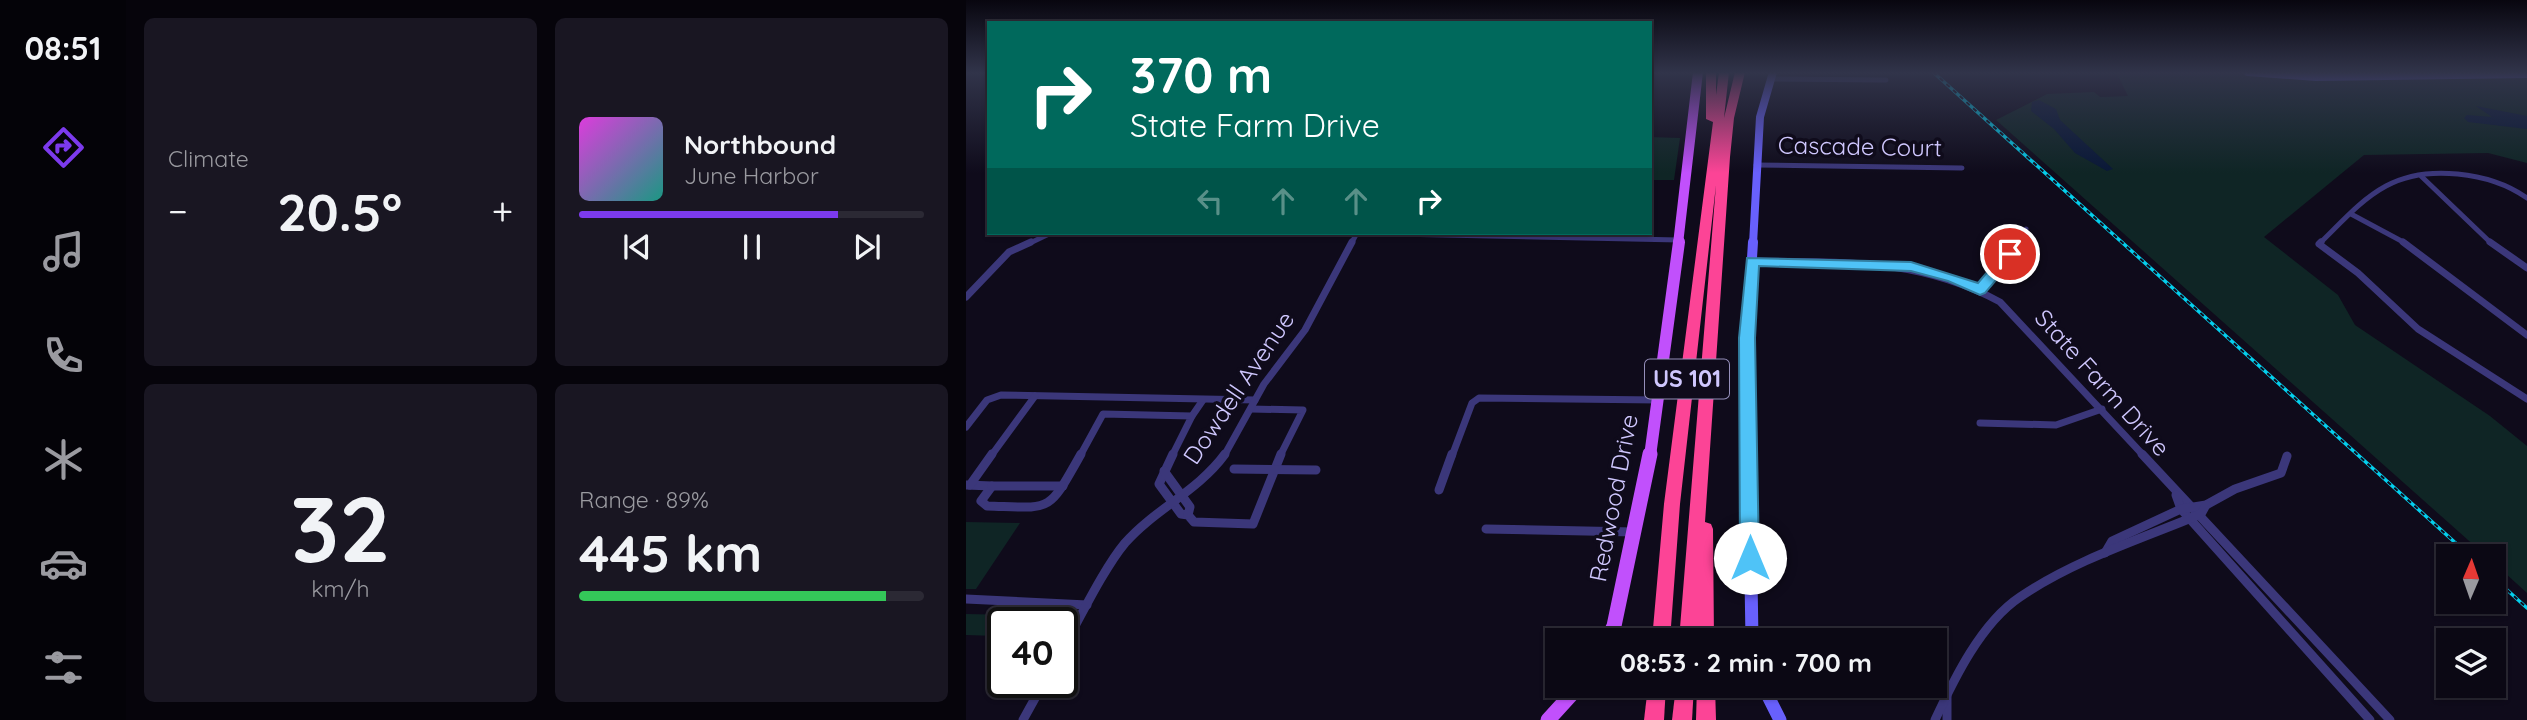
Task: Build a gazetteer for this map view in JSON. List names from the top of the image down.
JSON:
{
  "streets": {
    "highway": ["US 101"],
    "main road": ["Redwood Drive"],
    "street": ["Cascade Court", "State Farm Drive", "Dowdell Avenue"]
  },
  "north": "top",
  "page": {
    "tabs": "08:51",
    "tile": [
      "Climate",
      ["32", "km/h"],
      ["Range · 89%", "445 km"]
    ],
    "turn": ["370 m", "State Farm Drive"],
    "song": ["Northbound", "June Harbor"],
    "heat": ["−", "20.5°", "+"],
    "limit": "40",
    "trip": "08:53 · 2 min · 700 m"
  }
}
